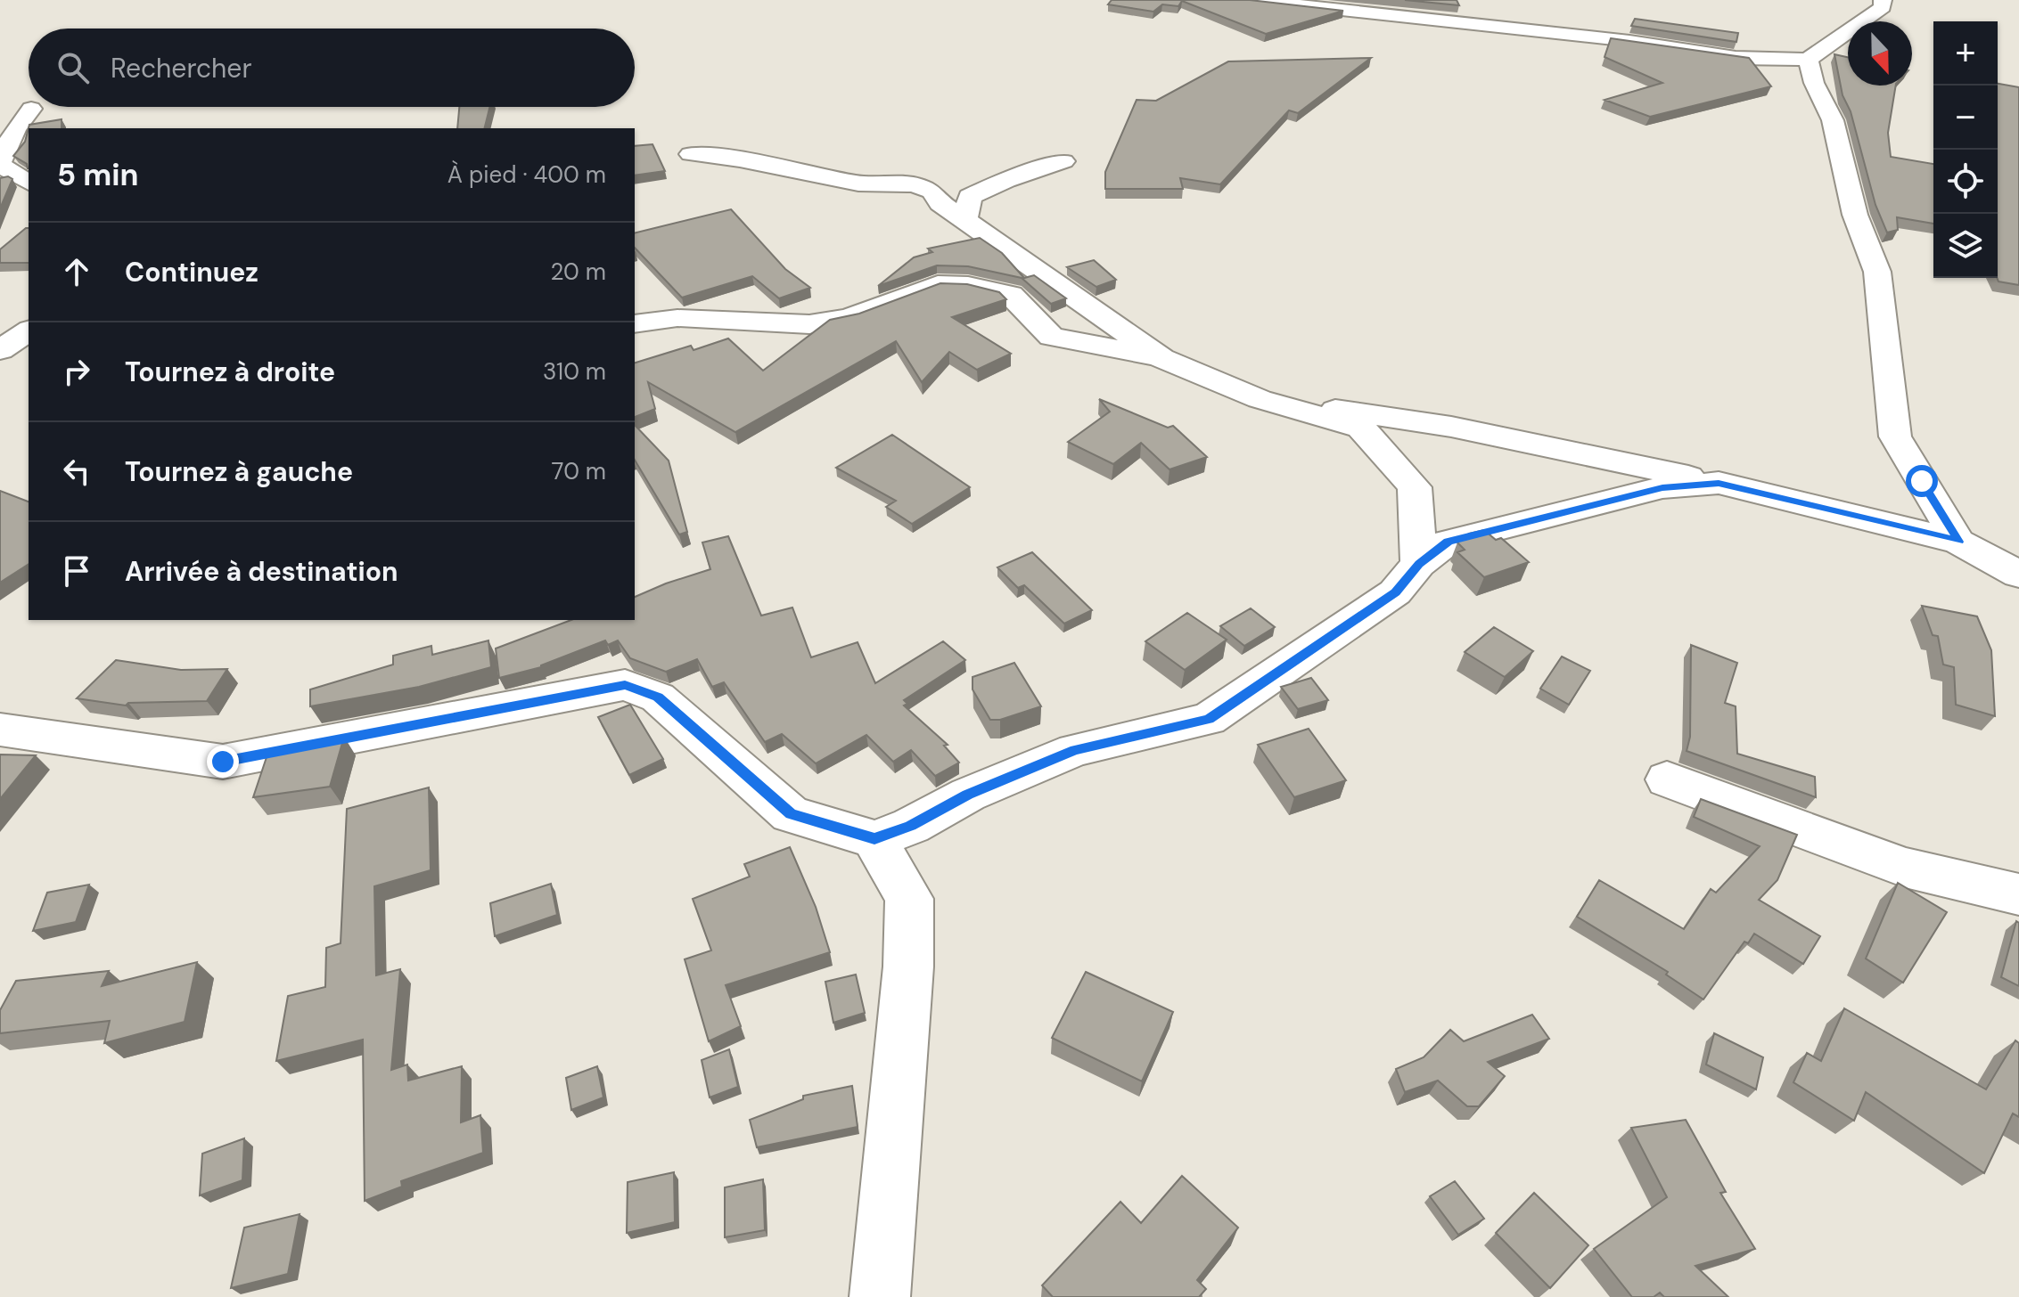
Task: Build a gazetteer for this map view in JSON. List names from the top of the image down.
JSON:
{
  "north": "bottom",
  "page": {
    "map_buttons": ["+", "−"],
    "search": "Rechercher",
    "heading": ["5 min", "À pied · 400 m"],
    "list": [
      ["Continuez", "20 m"],
      ["Tournez à droite", "310 m"],
      ["Tournez à gauche", "70 m"],
      "Arrivée à destination"
    ]
  }
}
